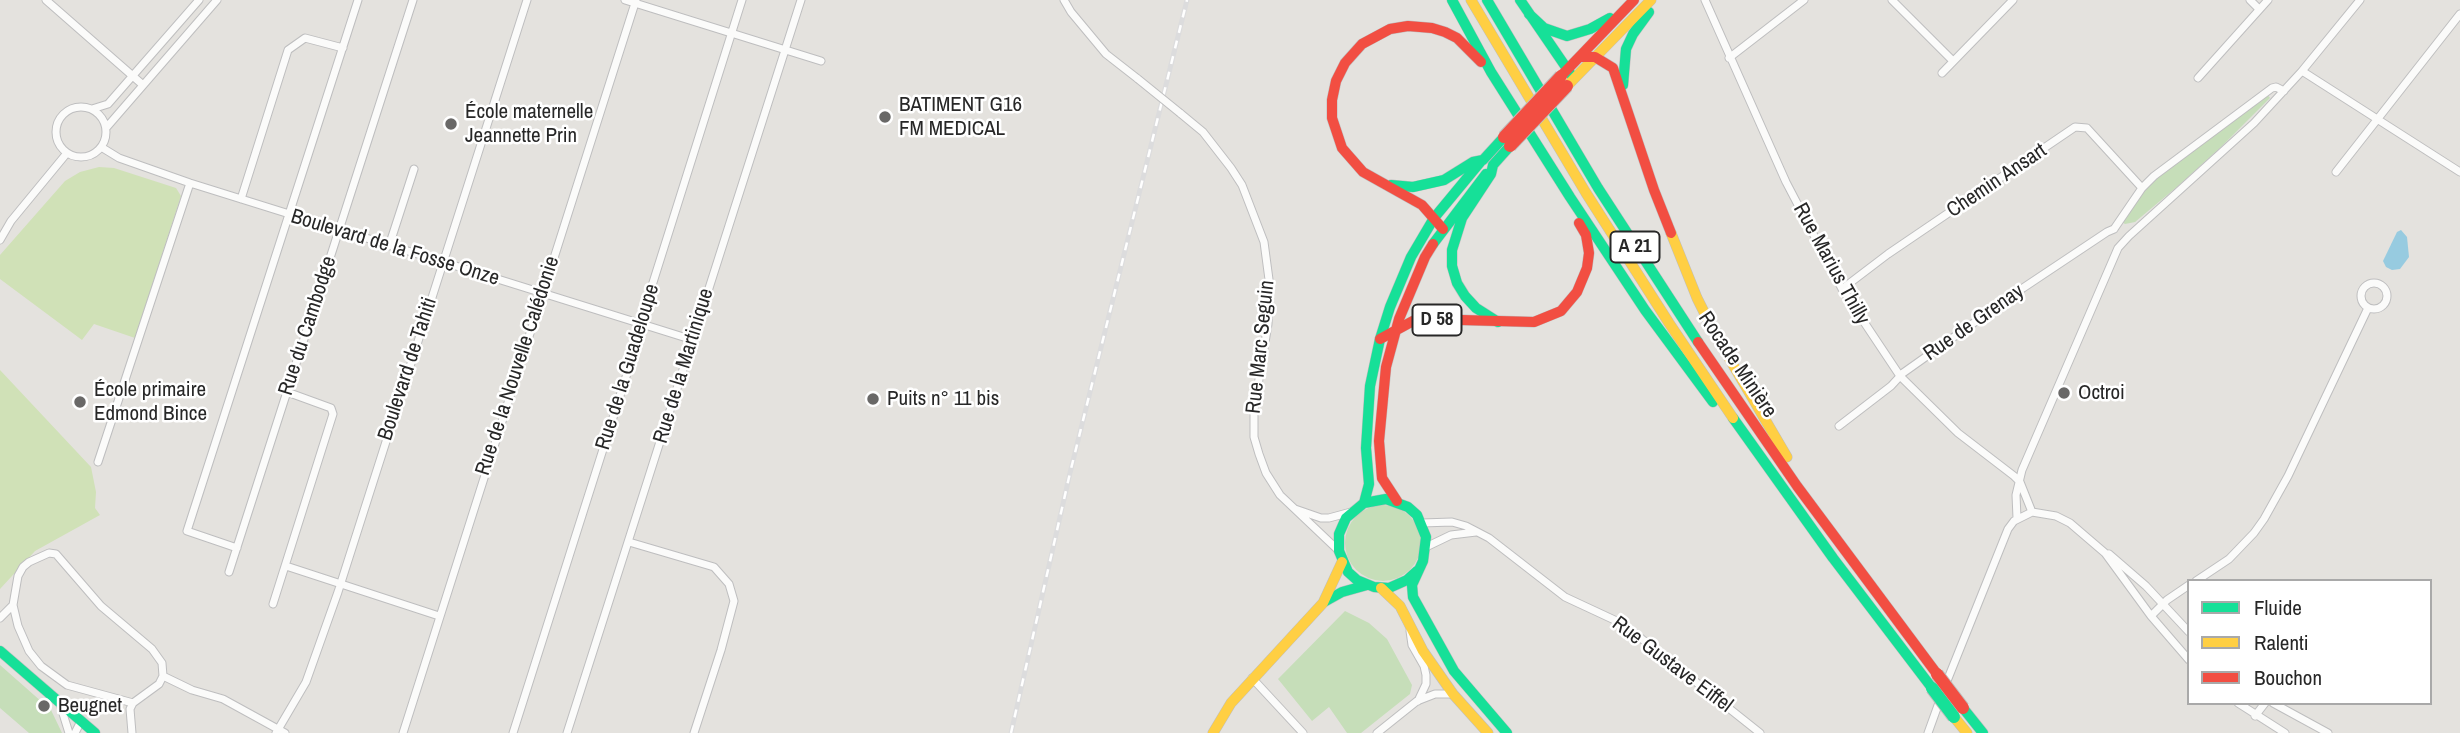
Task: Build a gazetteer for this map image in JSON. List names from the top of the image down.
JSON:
{
  "streets": {
    "main road": ["A 21", "D 58", "Rocade Minière"],
    "street": [
      "Chemin Ansart",
      "Boulevard de la Fosse Onze",
      "Rue Marius Thilly",
      "Rue de Grenay",
      "Rue du Cambodge",
      "Rue Marc Seguin",
      "Rue de la Nouvelle Calédonie",
      "Rue de la Martinique",
      "Rue de la Guadeloupe",
      "Boulevard de Tahiti",
      "Rue Gustave Eiffel"
    ]
  },
  "crossings": [
    ["Chemin Ansart", "Rue Marius Thilly"],
    ["Boulevard de la Fosse Onze", "Rue du Cambodge"],
    ["Boulevard de la Fosse Onze", "Rue de la Nouvelle Calédonie"],
    ["Boulevard de la Fosse Onze", "Rue de la Martinique"],
    ["Boulevard de la Fosse Onze", "Rue de la Guadeloupe"],
    ["Boulevard de la Fosse Onze", "Boulevard de Tahiti"],
    ["Rue Marius Thilly", "Rue de Grenay"],
    ["D 58", "Rue Marc Seguin"],
    ["D 58", "Rue Gustave Eiffel"],
    ["Rue Marc Seguin", "Rue Gustave Eiffel"]
  ],
  "places": [
    "BATIMENT G16 FM MEDICAL",
    "École maternelle Jeannette Prin",
    "Octroi",
    "Puits n° 11 bis",
    "École primaire Edmond Bince",
    "Beugnet"
  ],
  "legend": ["Fluide", "Ralenti", "Bouchon"]
}
